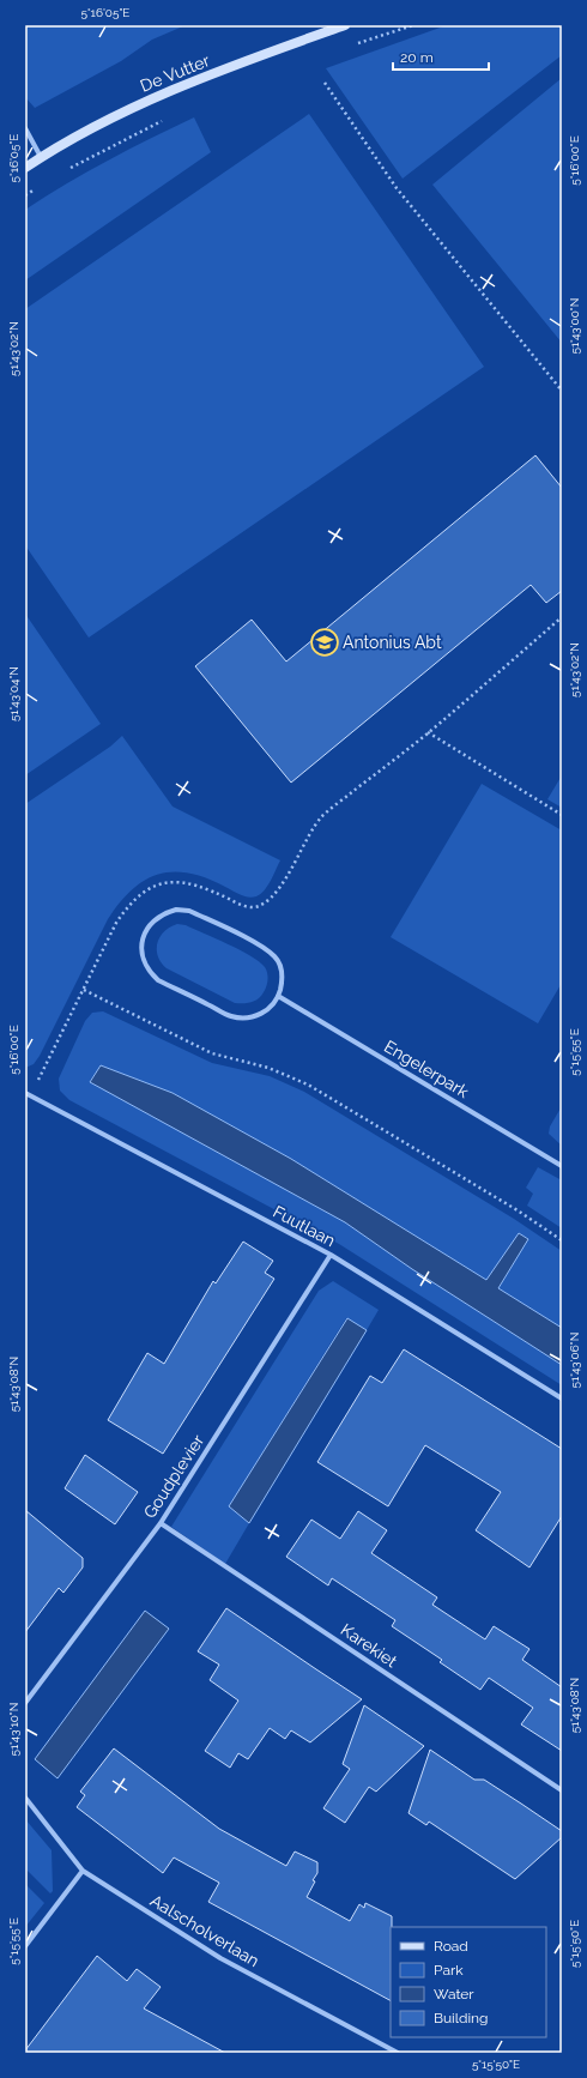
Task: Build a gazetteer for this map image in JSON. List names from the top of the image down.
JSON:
{
  "streets": {
    "street": [
      "De Vutter",
      "Engelerpark",
      "Fuutlaan",
      "Goudplevier",
      "Karekiet",
      "Aalscholverlaan"
    ]
  },
  "crossings": [
    ["Fuutlaan", "Goudplevier"],
    ["Goudplevier", "Karekiet"]
  ],
  "places": {
    "school or university": ["Antonius Abt"]
  },
  "legend": [
    "Road",
    "Park",
    "Water",
    "Building"
  ],
  "scale_bar": "20 m",
  "coordinates": [
    "5°16'05\"E",
    "5°16'00\"E",
    "51°43'00\"N",
    "51°43'02\"N",
    "51°43'04\"N",
    "5°15'55\"E",
    "51°43'06\"N",
    "51°43'08\"N",
    "51°43'10\"N",
    "5°15'50\"E"
  ]
}
